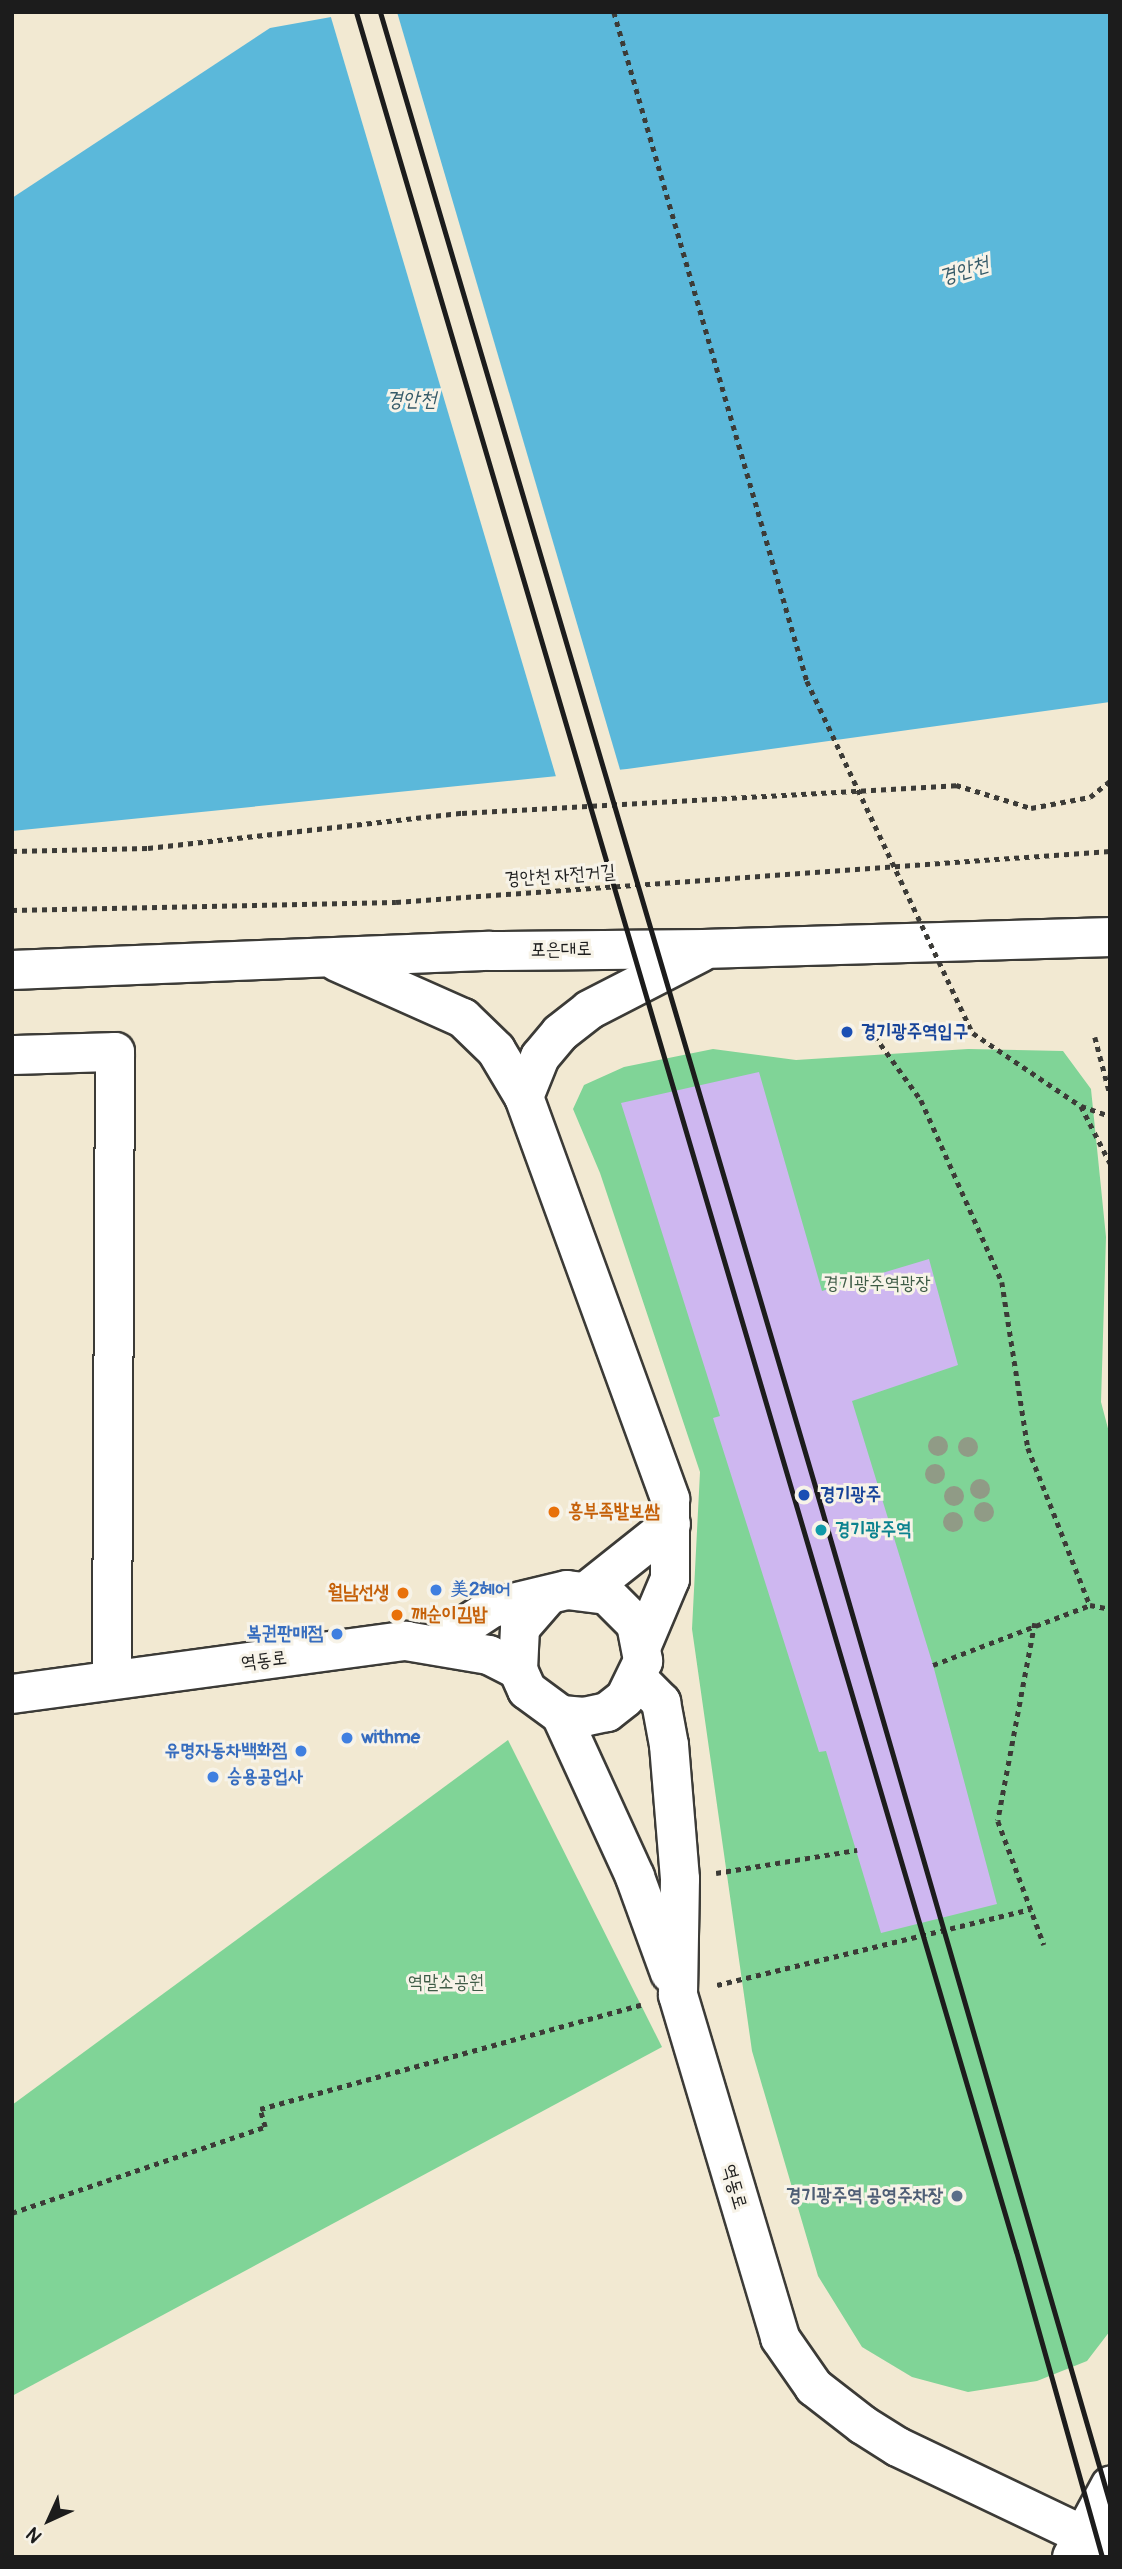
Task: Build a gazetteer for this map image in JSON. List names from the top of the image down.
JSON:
{
  "streets": {
    "street": ["포은대로", "역동로"],
    "path": ["경안천 자전거길"]
  },
  "water": ["경안천"],
  "parks": ["경기광주역광장", "역말소공원"],
  "places": [
    "경기광주역입구",
    "경기광주",
    "흥부족발보쌈",
    "경기광주역",
    "美2헤어",
    "월남선생",
    "깨순이김밥",
    "복권판매점",
    "withme",
    "유명자동차백화점",
    "승용공업사",
    "경기광주역 공영주차장"
  ],
  "north": "bottom left"
}
